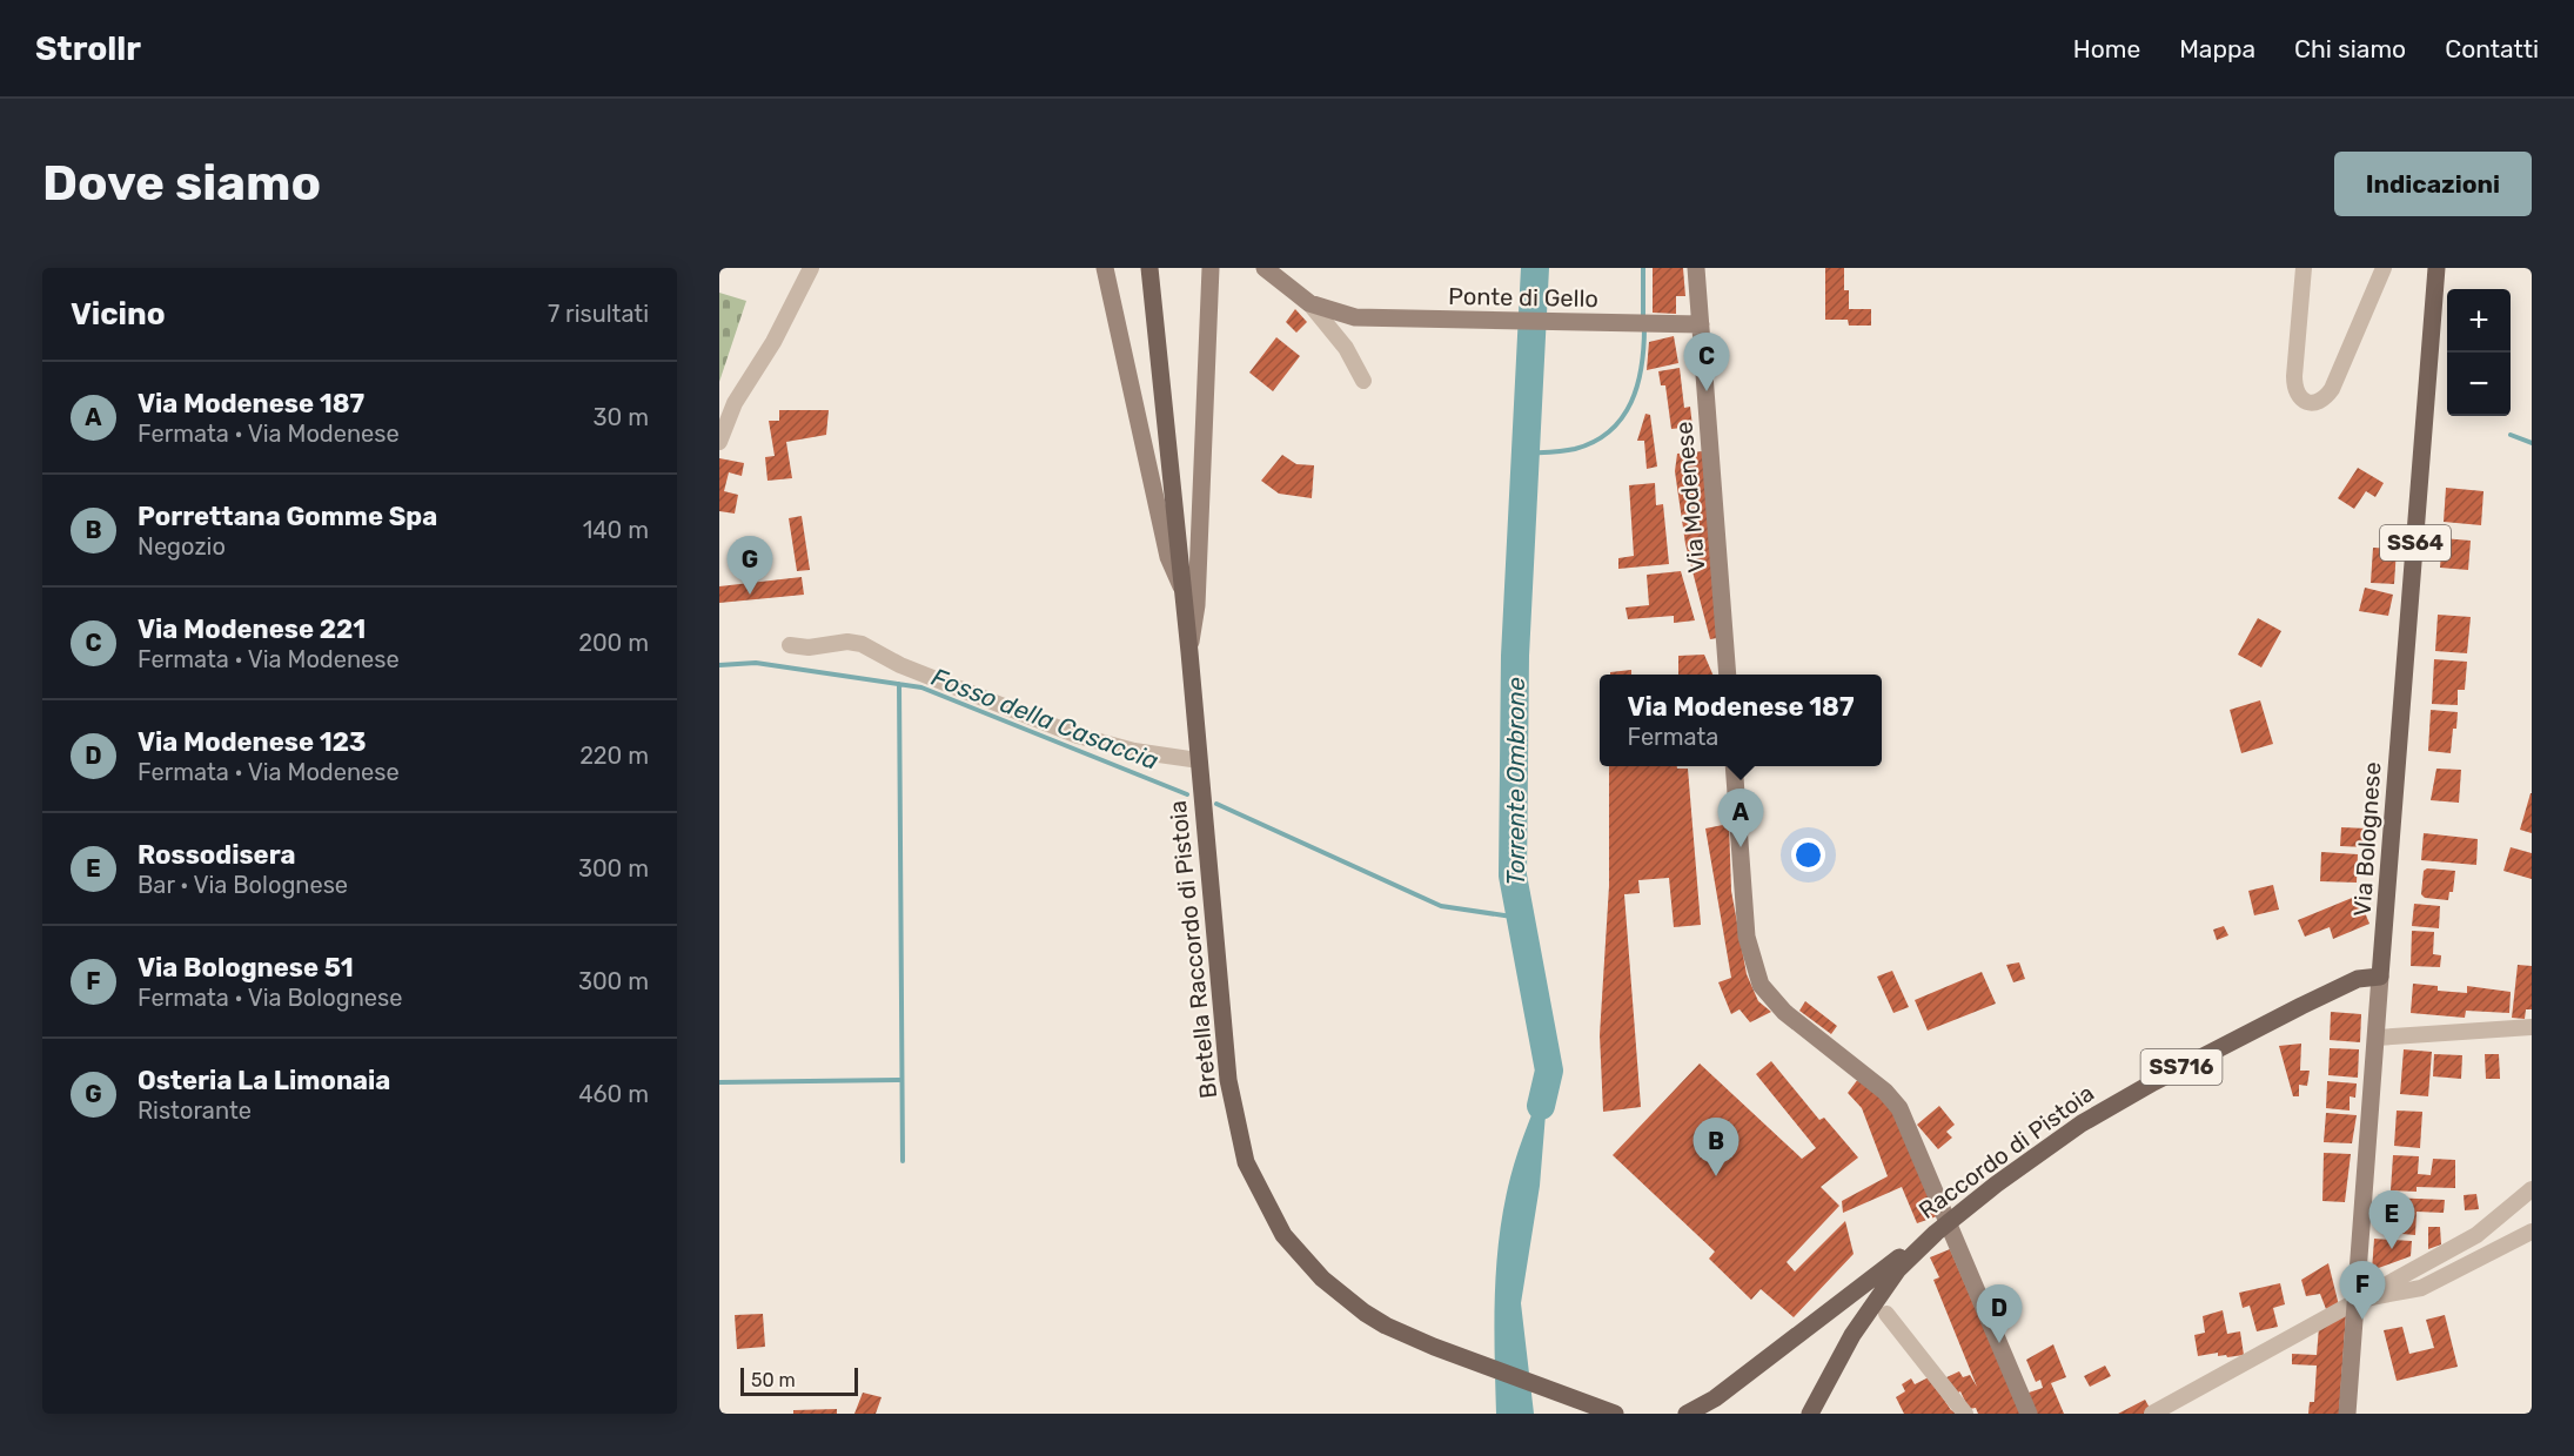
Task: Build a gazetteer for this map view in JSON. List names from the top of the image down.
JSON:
{
  "streets": {
    "main road": [
      "SS64",
      "Via Bolognese",
      "Bretella Raccordo di Pistoia",
      "SS716",
      "Raccordo di Pistoia"
    ],
    "street": ["Ponte di Gello", "Via Modenese"]
  },
  "crossings": [
    ["Ponte di Gello", "Via Modenese"],
    ["Via Bolognese", "Raccordo di Pistoia"]
  ],
  "water": ["Fosso della Casaccia", "Torrente Ombrone"],
  "scale_bar": "50 m",
  "page": {
    "header": "Strollr",
    "nav": [
      "Home",
      "Mappa",
      "Chi siamo",
      "Contatti"
    ],
    "buttons": "Indicazioni",
    "title": "Dove siamo",
    "heading": ["Vicino", "7 risultati"],
    "map_buttons": ["+", "−"],
    "pins": [
      "C",
      "G",
      "A",
      "B",
      "E",
      "F",
      "D"
    ],
    "list": [
      {
        "mark": "A",
        "name": "Via Modenese 187",
        "note": "Fermata · Via Modenese",
        "value": "30 m"
      },
      {
        "mark": "B",
        "name": "Porrettana Gomme Spa",
        "note": "Negozio",
        "value": "140 m"
      },
      {
        "mark": "C",
        "name": "Via Modenese 221",
        "note": "Fermata · Via Modenese",
        "value": "200 m"
      },
      {
        "mark": "D",
        "name": "Via Modenese 123",
        "note": "Fermata · Via Modenese",
        "value": "220 m"
      },
      {
        "mark": "E",
        "name": "Rossodisera",
        "note": "Bar · Via Bolognese",
        "value": "300 m"
      },
      {
        "mark": "F",
        "name": "Via Bolognese 51",
        "note": "Fermata · Via Bolognese",
        "value": "300 m"
      },
      {
        "mark": "G",
        "name": "Osteria La Limonaia",
        "note": "Ristorante",
        "value": "460 m"
      }
    ],
    "popup": ["Via Modenese 187", "Fermata"],
    "scale": "50 m"
  }
}
